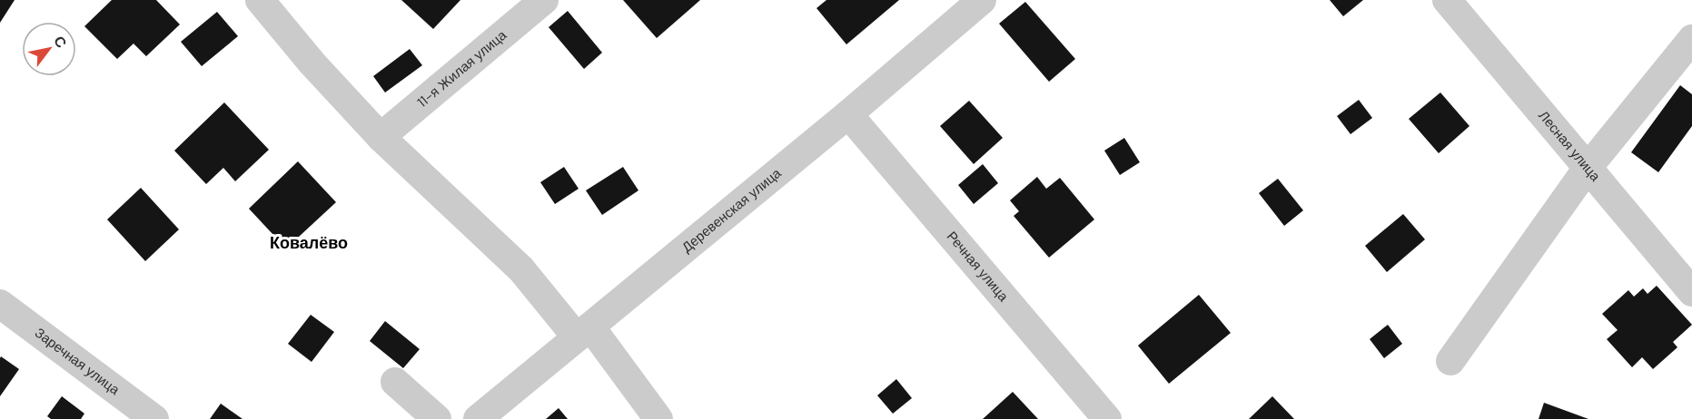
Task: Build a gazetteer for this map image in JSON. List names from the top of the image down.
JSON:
{
  "streets": {
    "street": [
      "11-я Жилая улица",
      "Лесная улица",
      "Деревенская улица",
      "Речная улица",
      "Заречная улица"
    ]
  },
  "crossings": [
    ["Деревенская улица", "Речная улица"]
  ],
  "districts": ["Ковалёво"],
  "north": "top right"
}
